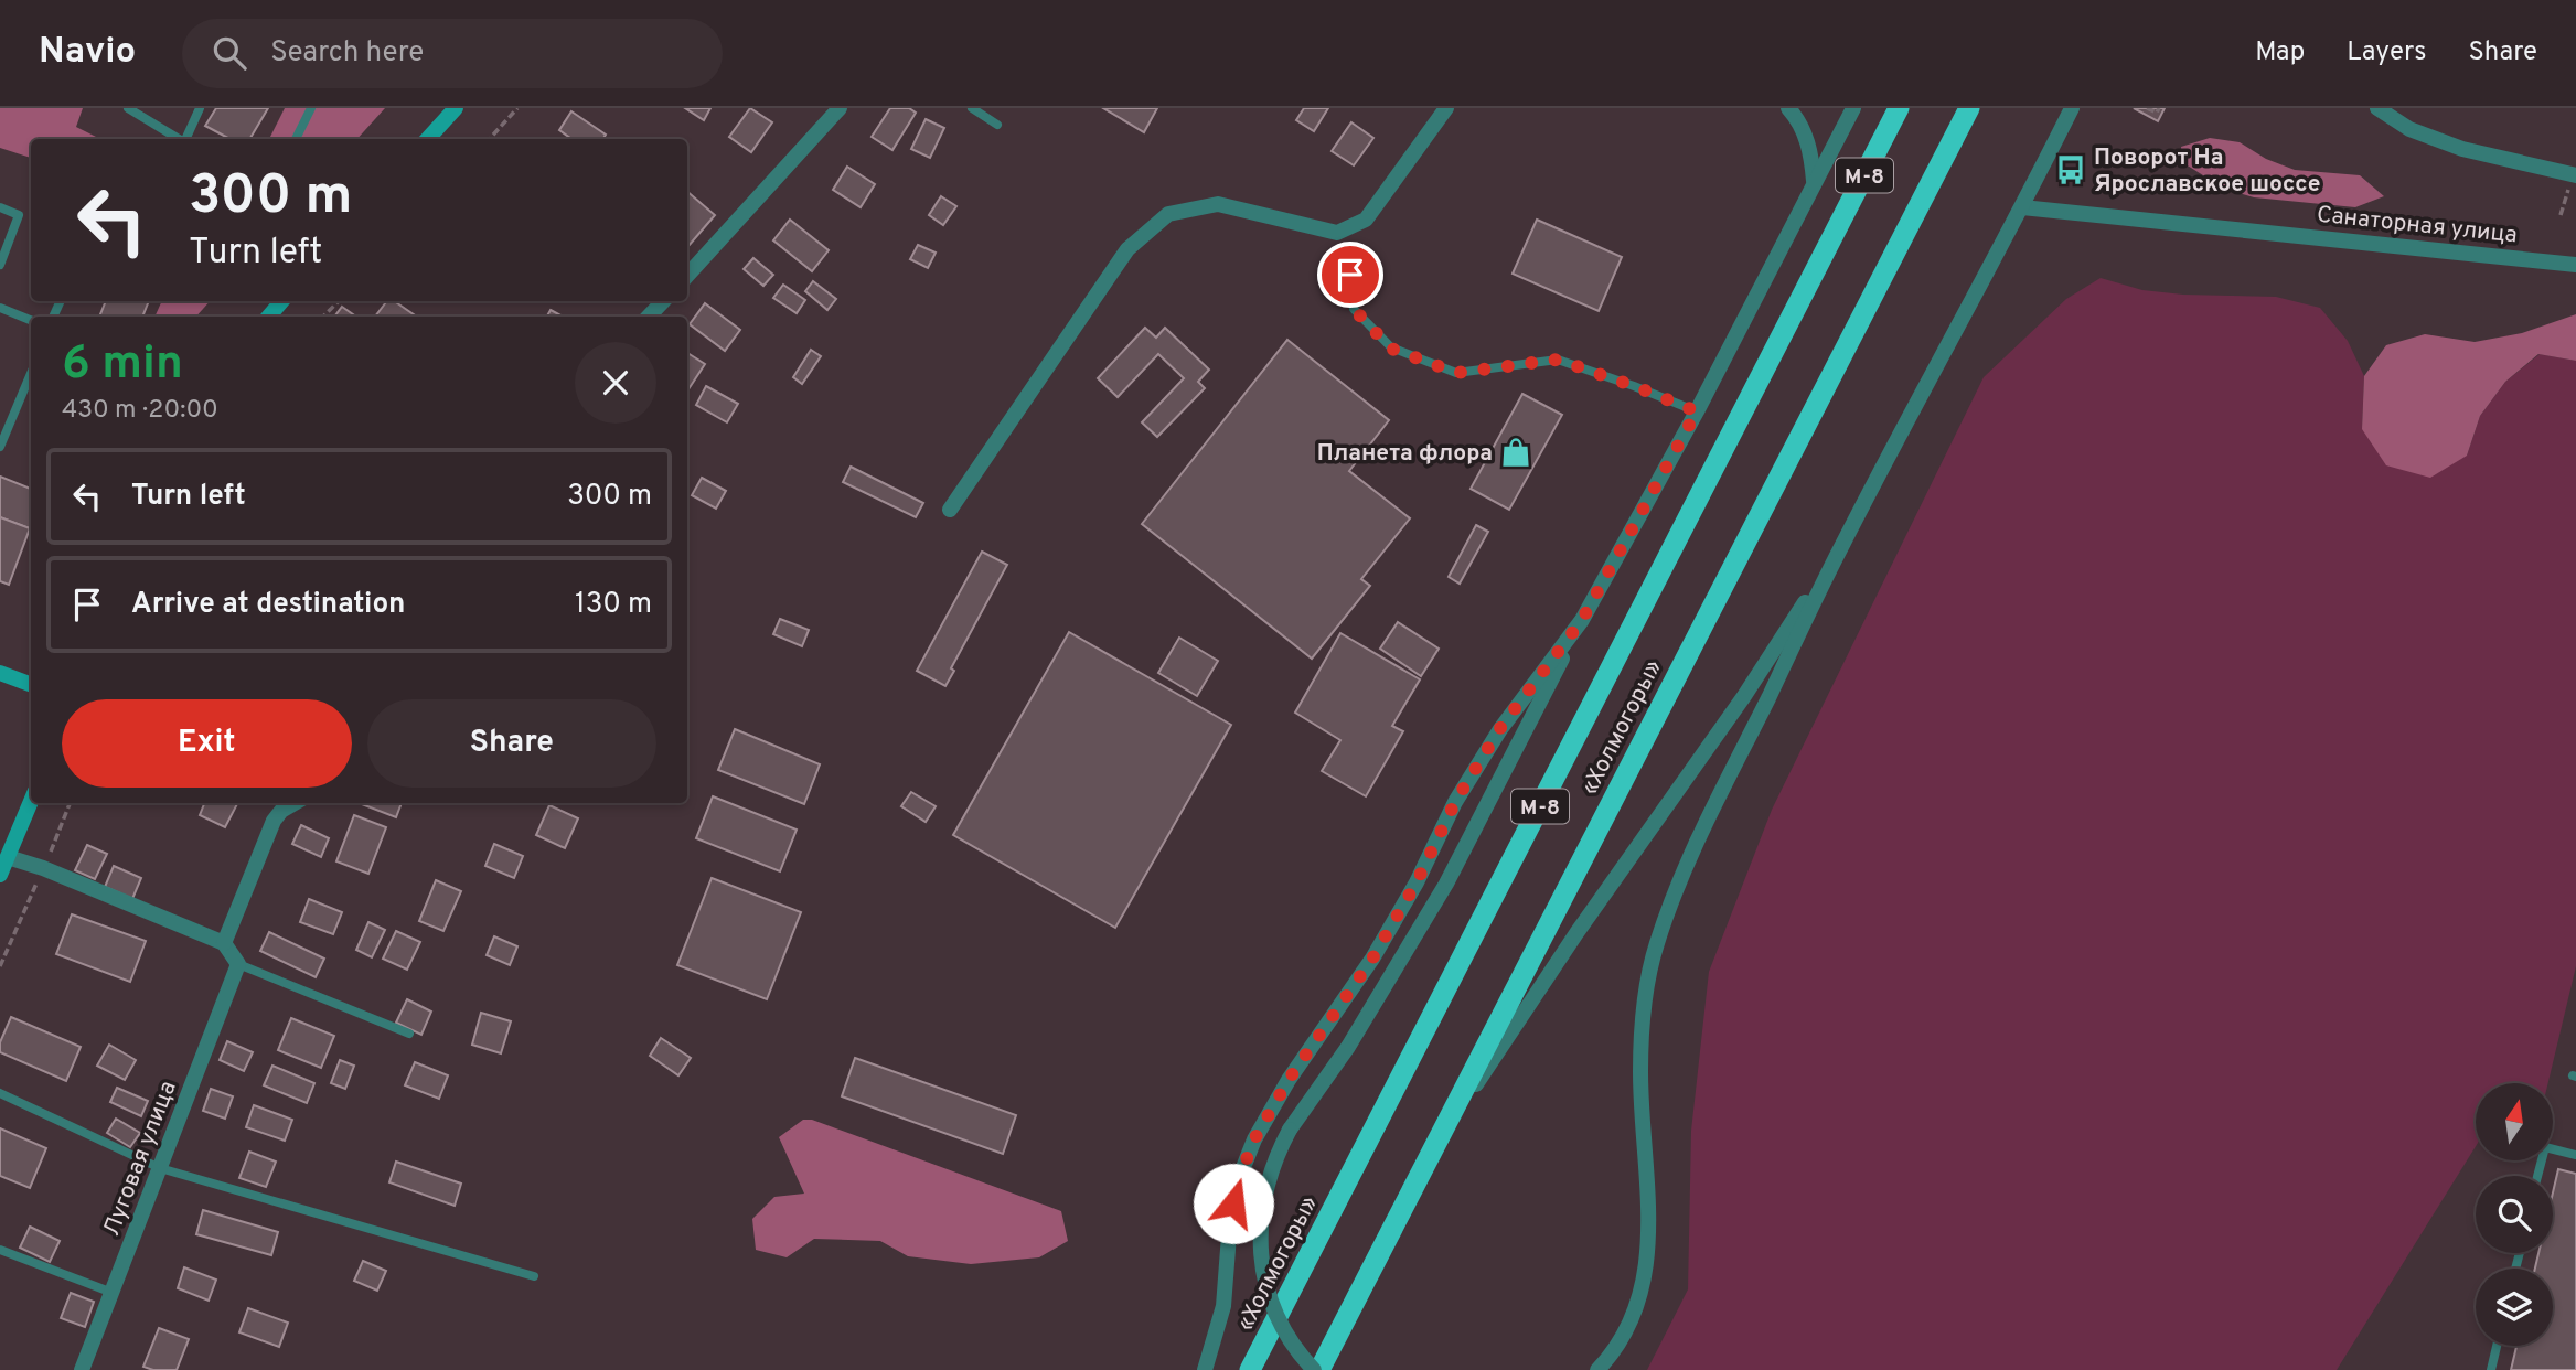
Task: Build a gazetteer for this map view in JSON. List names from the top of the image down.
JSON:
{
  "streets": {
    "highway": ["М-8", "«Холмогоры»"],
    "street": ["Санаторная улица", "Луговая улица"]
  },
  "places": {
    "bus stop": ["Поворот На Ярославское шоссе"],
    "shop": ["Планета флора"]
  },
  "north": "top",
  "page": {
    "header": "Navio",
    "search": "Search here",
    "nav": ["Map", "Layers", "Share"],
    "turn": ["300 m", "Turn left"],
    "heading": ["6 min", "430 m · 20:00"],
    "list": [
      {
        "name": "Turn left",
        "value": "300 m"
      },
      {
        "name": "Arrive at destination",
        "value": "130 m"
      }
    ],
    "buttons": ["Exit", "Share"]
  }
}
